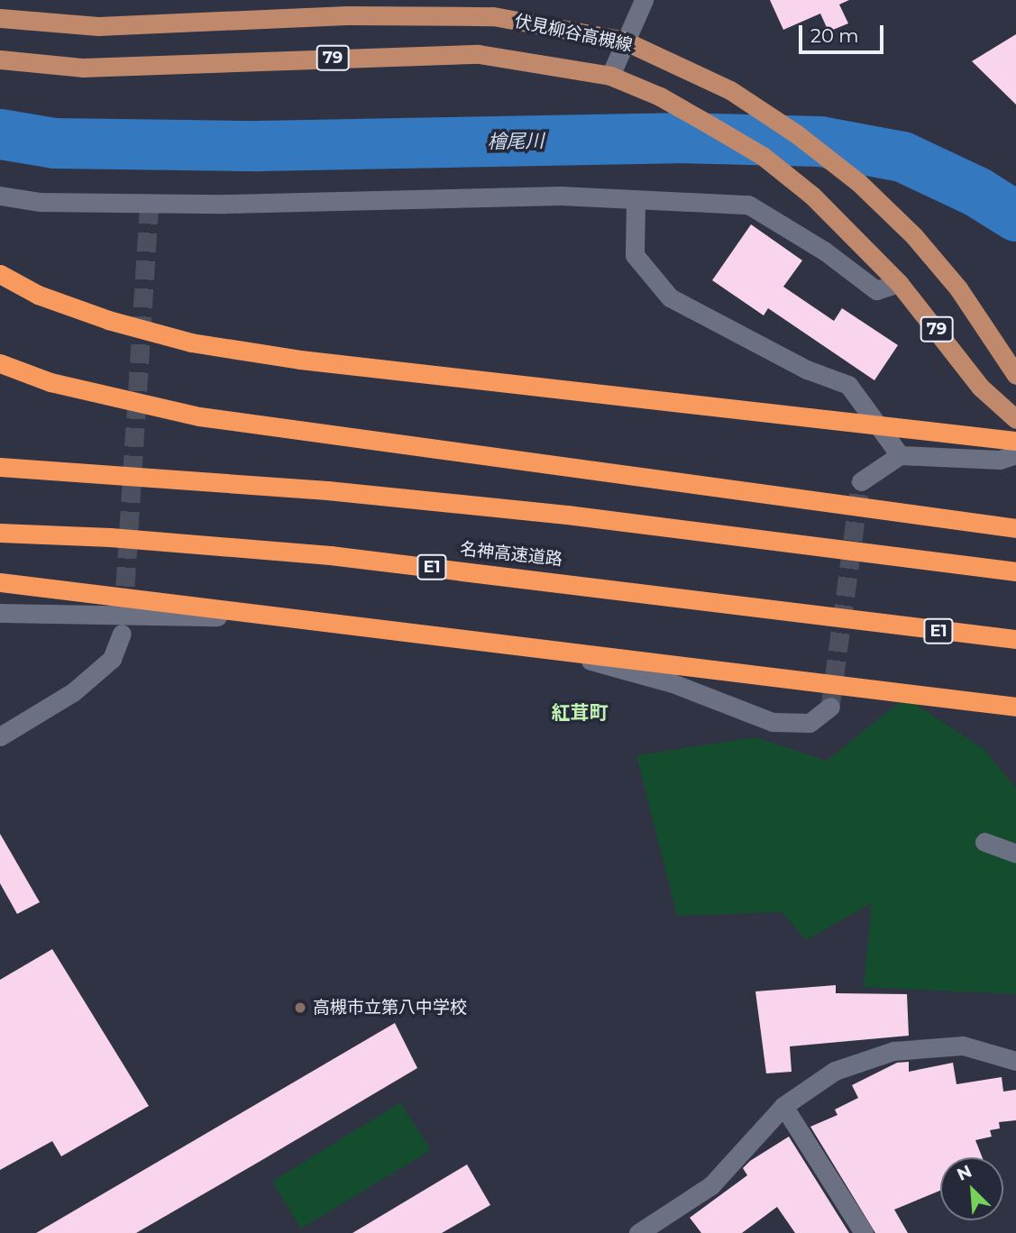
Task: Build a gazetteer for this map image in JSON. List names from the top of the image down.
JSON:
{
  "streets": {
    "highway": ["名神高速道路", "E1"],
    "main road": ["伏見柳谷高槻線", "79"]
  },
  "districts": ["紅茸町"],
  "water": ["檜尾川"],
  "places": ["高槻市立第八中学校"],
  "scale_bar": "20 m",
  "north": "top left"
}
